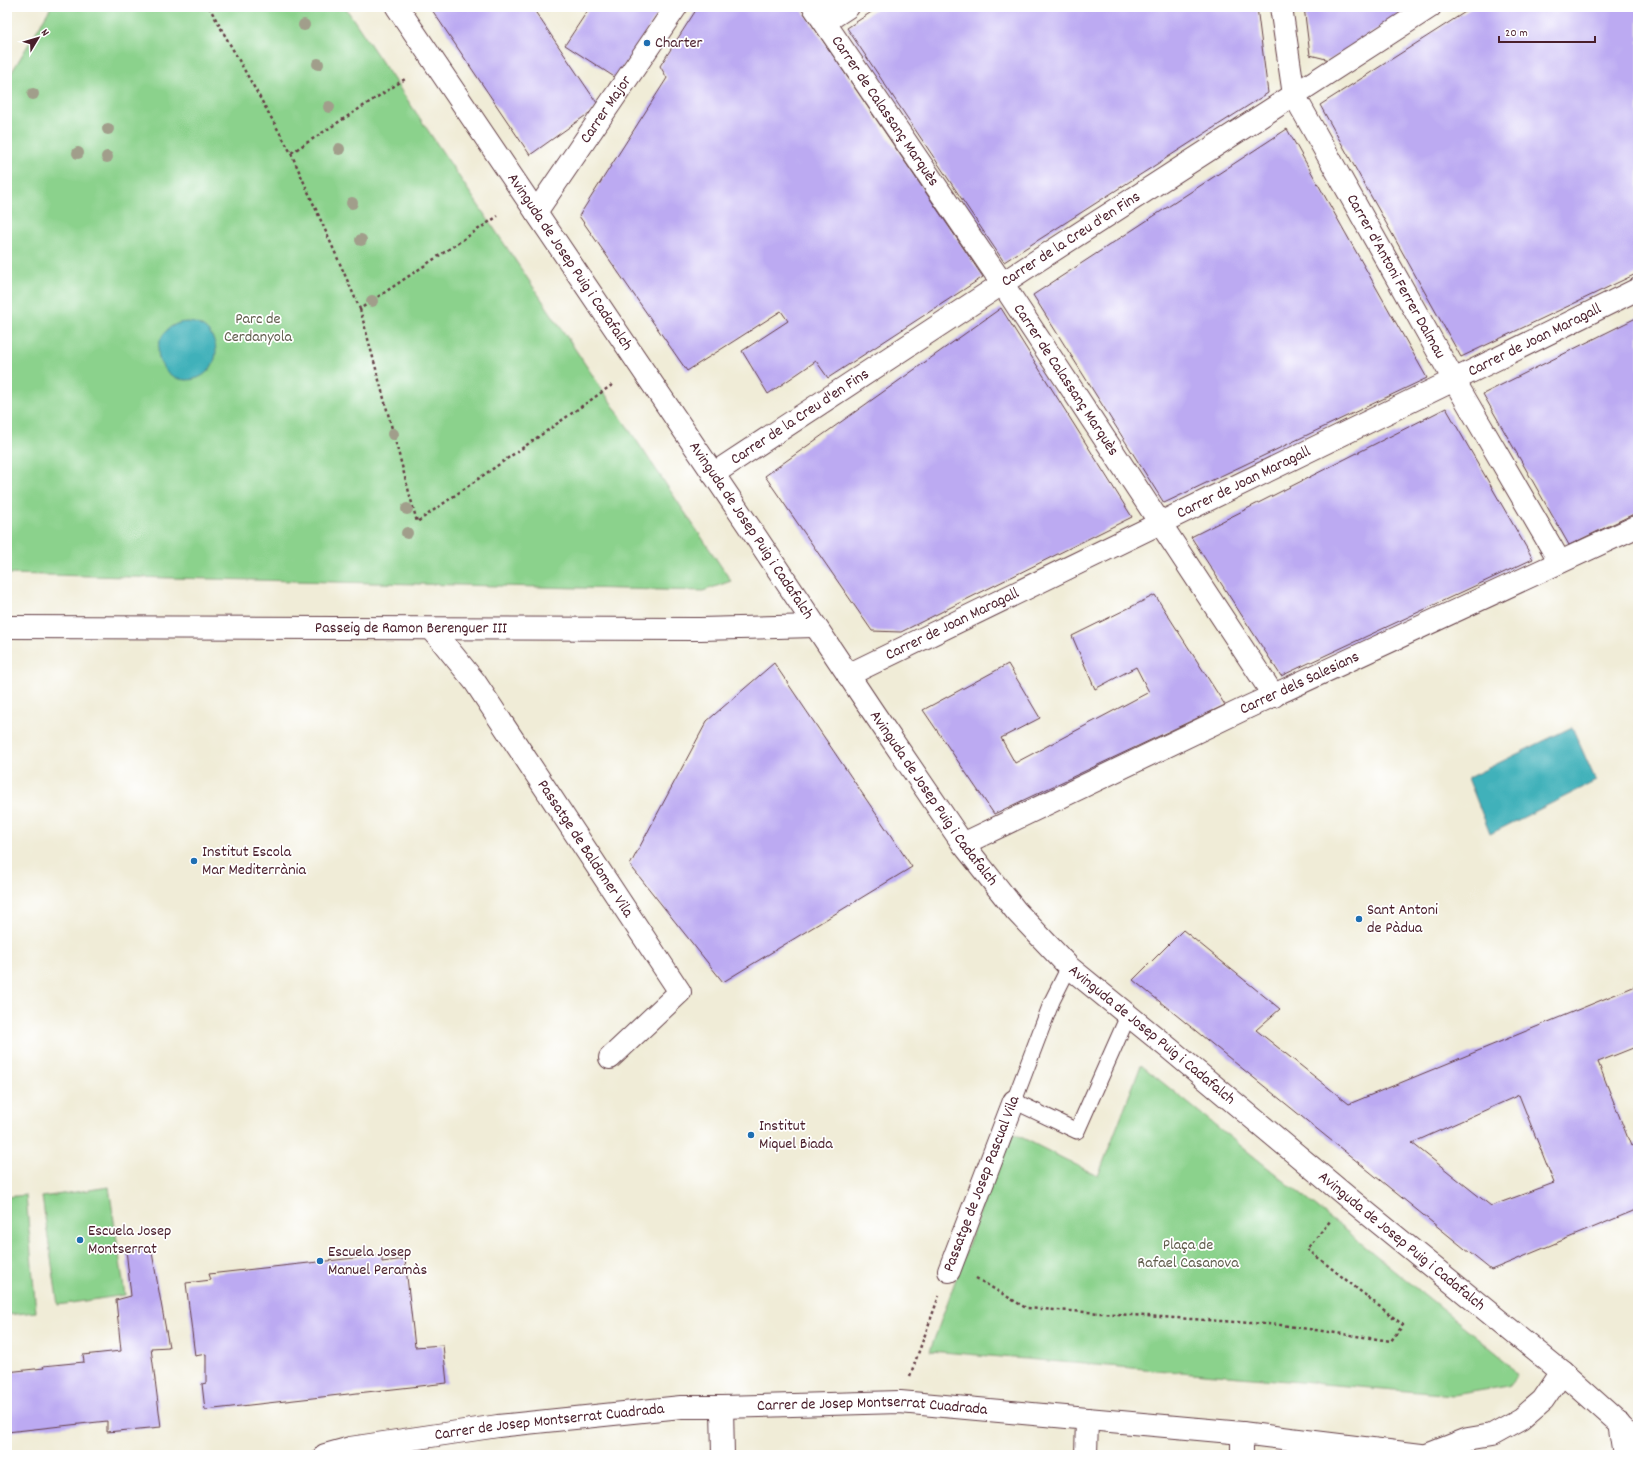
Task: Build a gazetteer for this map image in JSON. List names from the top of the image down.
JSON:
{
  "streets": {
    "street": [
      "Carrer Major",
      "Carrer de Calassanç Marquès",
      "Carrer de la Creu d'en Fins",
      "Avinguda de Josep Puig i Cadafalch",
      "Carrer d'Antoni Ferrer Dalmau",
      "Carrer de Joan Maragall",
      "Passeig de Ramon Berenguer III",
      "Carrer dels Salesians",
      "Passatge de Baldomer Vila",
      "Passatge de Josep Pascual Vila",
      "Carrer de Josep Montserrat Cuadrada"
    ]
  },
  "crossings": [
    ["Carrer Major", "Avinguda de Josep Puig i Cadafalch"],
    ["Carrer de Calassanç Marquès", "Carrer de la Creu d'en Fins"],
    ["Carrer de Calassanç Marquès", "Carrer de Joan Maragall"],
    ["Carrer de Calassanç Marquès", "Carrer dels Salesians"],
    ["Carrer de la Creu d'en Fins", "Avinguda de Josep Puig i Cadafalch"],
    ["Carrer de la Creu d'en Fins", "Carrer d'Antoni Ferrer Dalmau"],
    ["Avinguda de Josep Puig i Cadafalch", "Carrer de Joan Maragall"],
    ["Avinguda de Josep Puig i Cadafalch", "Passeig de Ramon Berenguer III"],
    ["Avinguda de Josep Puig i Cadafalch", "Carrer dels Salesians"],
    ["Avinguda de Josep Puig i Cadafalch", "Passatge de Josep Pascual Vila"],
    ["Carrer d'Antoni Ferrer Dalmau", "Carrer de Joan Maragall"],
    ["Carrer d'Antoni Ferrer Dalmau", "Carrer dels Salesians"],
    ["Passeig de Ramon Berenguer III", "Passatge de Baldomer Vila"],
    ["Passatge de Josep Pascual Vila", "Carrer de Josep Montserrat Cuadrada"]
  ],
  "parks": ["Parc de Cerdanyola", "Plaça de Rafael Casanova"],
  "places": [
    "Charter",
    "Institut Escola Mar Mediterrània",
    "Sant Antoni de Pàdua",
    "Institut Miquel Biada",
    "Escuela Josep Montserrat",
    "Escuela Josep Manuel Peramàs"
  ],
  "scale_bar": "20 m",
  "north": "top right"
}
